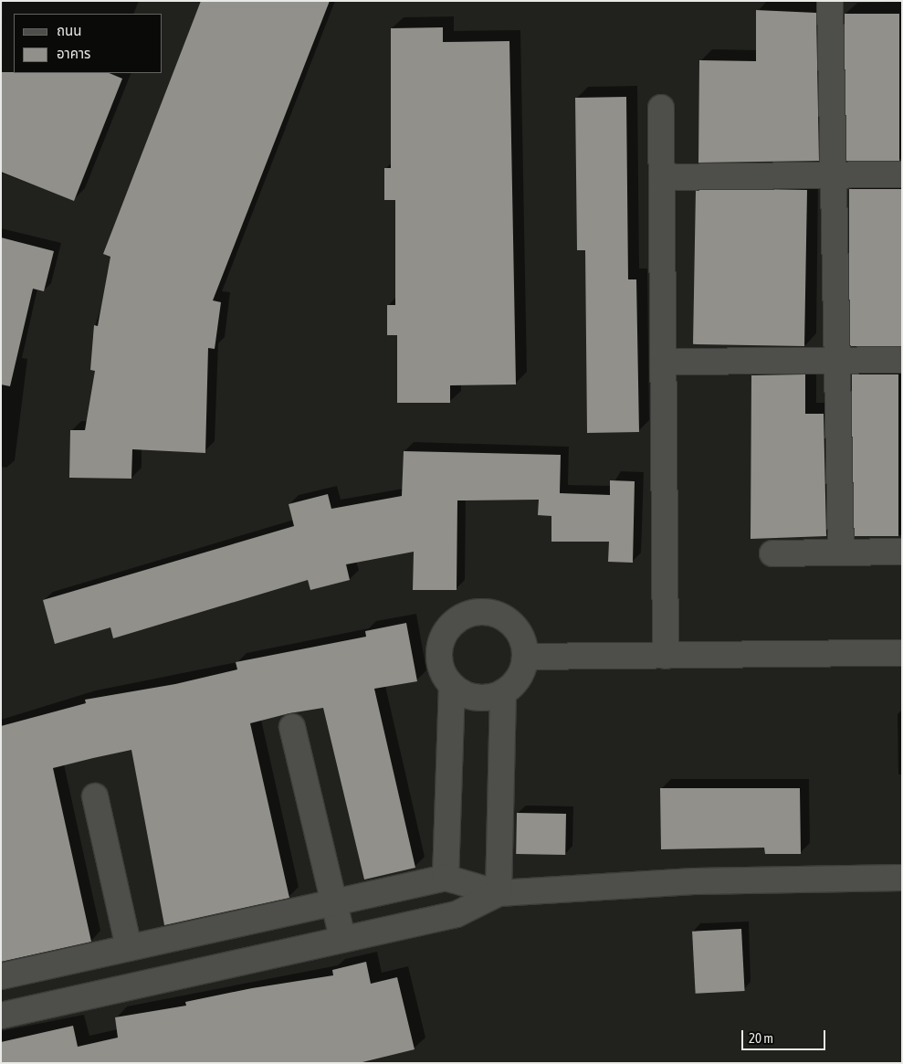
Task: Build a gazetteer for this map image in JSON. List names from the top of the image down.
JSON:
{
  "legend": ["ถนน", "อาคาร"],
  "scale_bar": "20 m"
}
